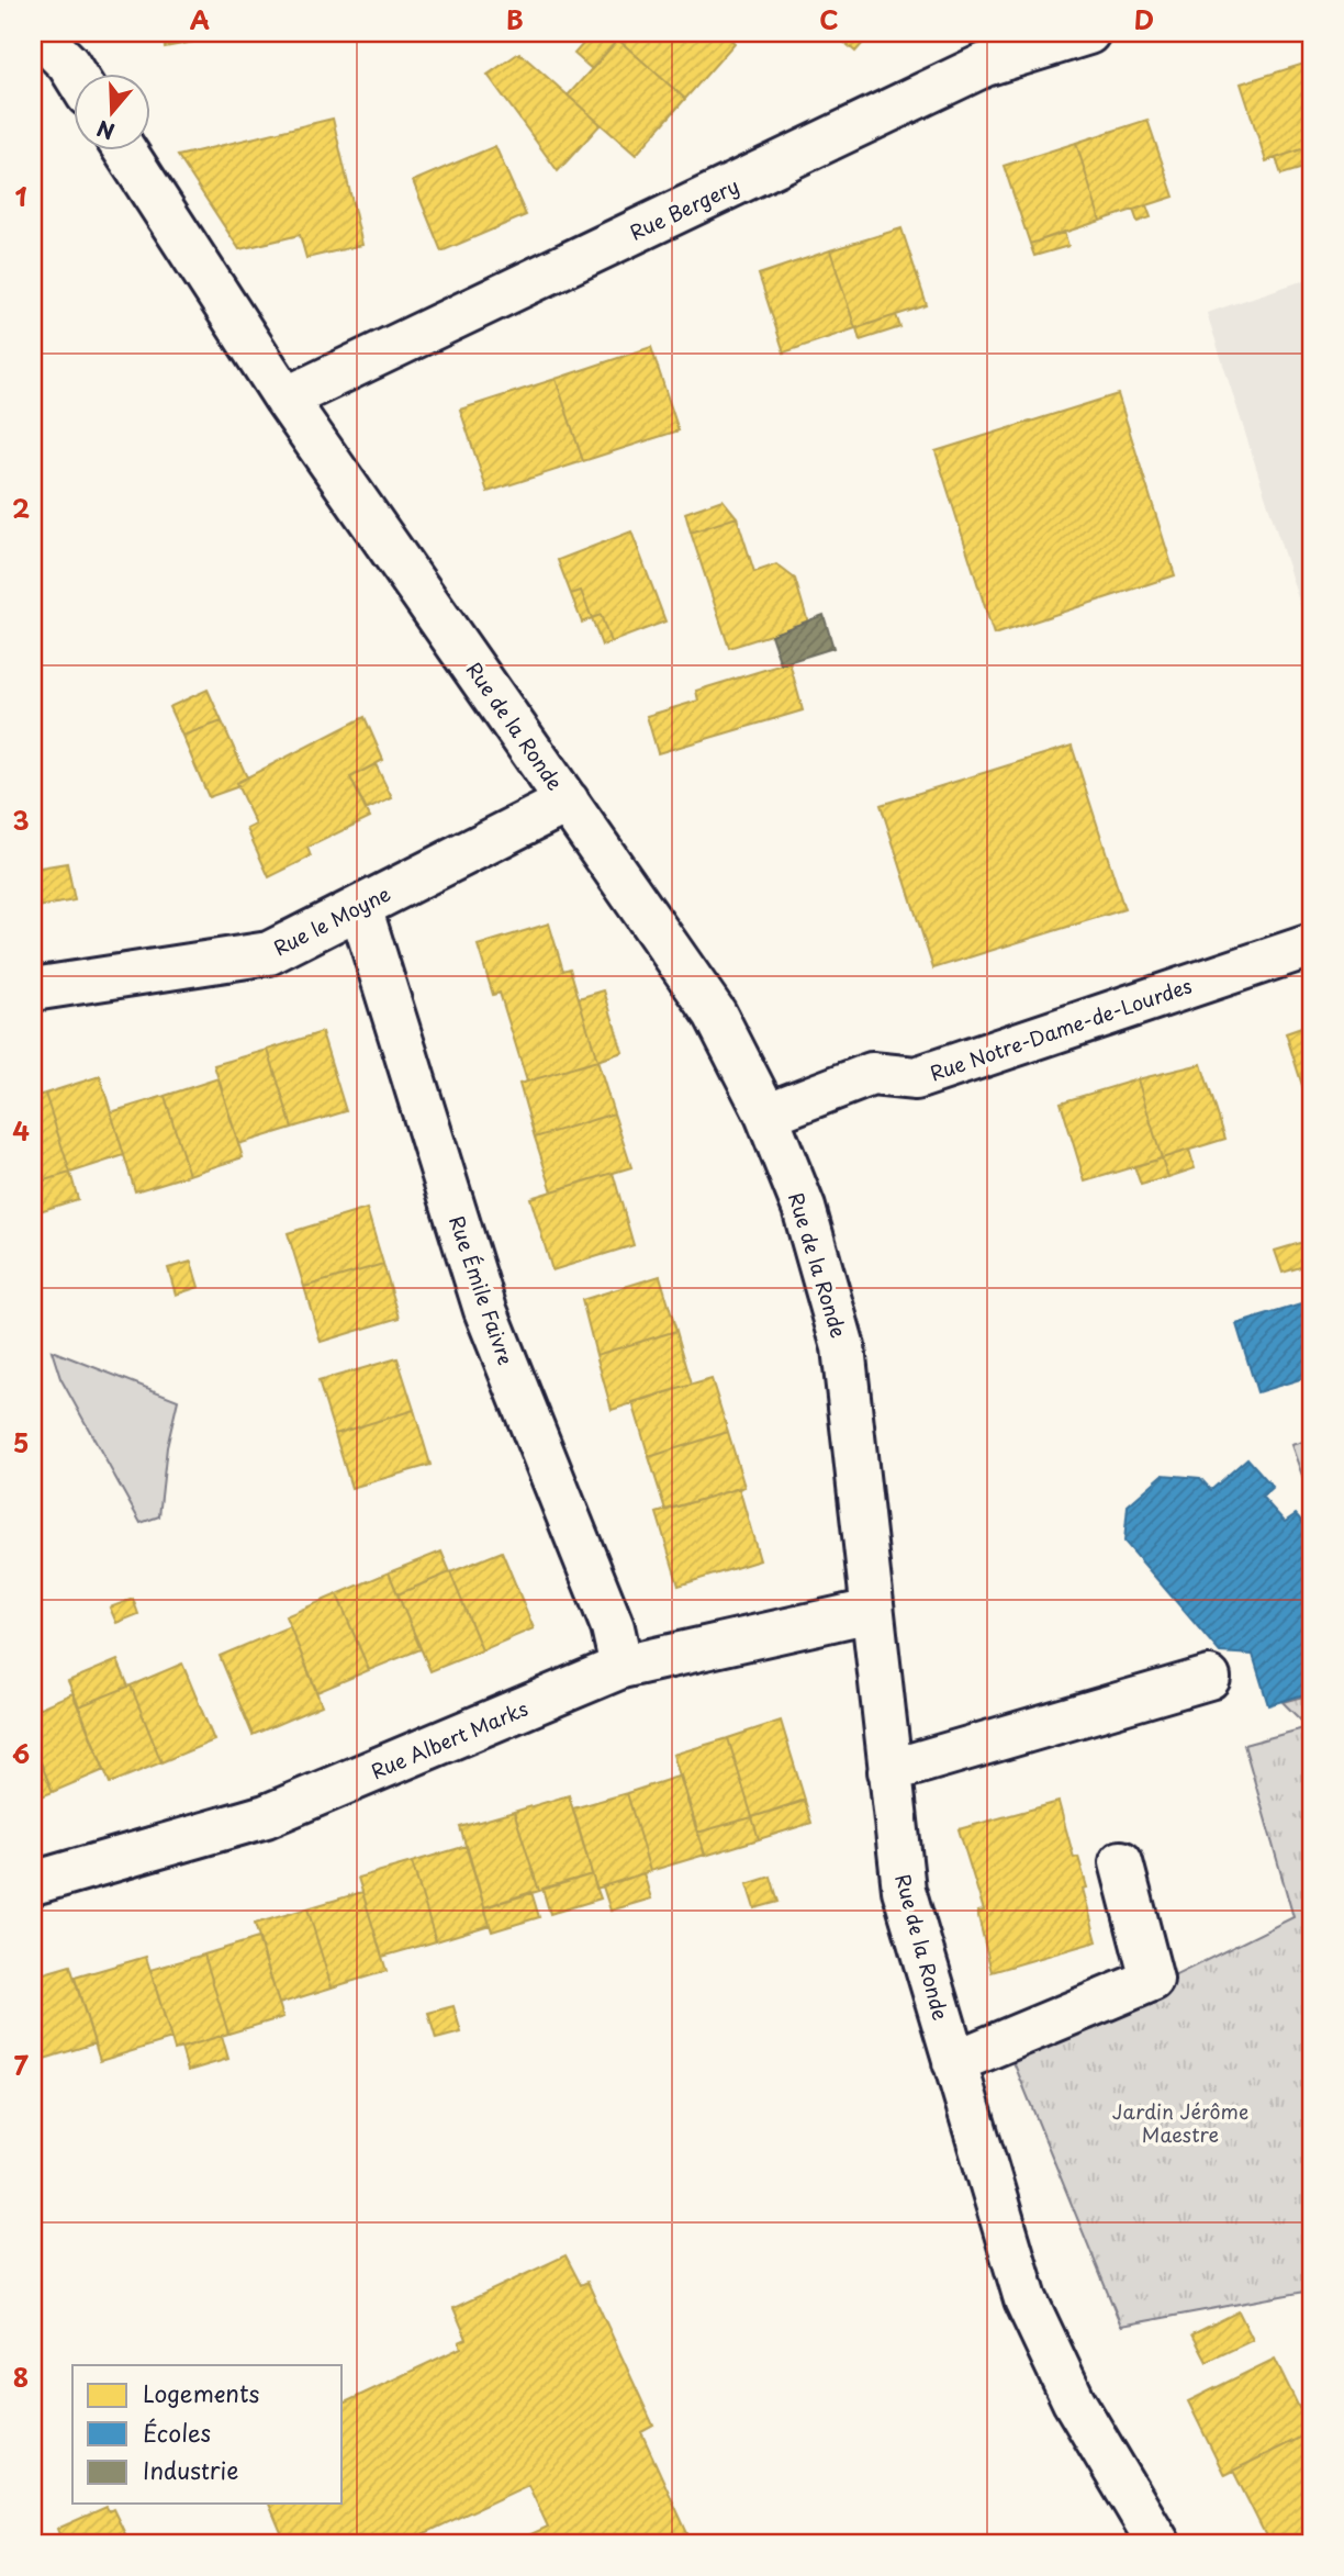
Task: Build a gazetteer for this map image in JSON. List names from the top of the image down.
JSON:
{
  "streets": {
    "street": [
      "Rue Bergery",
      "Rue de la Ronde",
      "Rue le Moyne",
      "Rue Notre-Dame-de-Lourdes",
      "Rue Émile Faivre",
      "Rue Albert Marks"
    ]
  },
  "crossings": [
    ["Rue Bergery", "Rue de la Ronde"],
    ["Rue de la Ronde", "Rue le Moyne"],
    ["Rue de la Ronde", "Rue Notre-Dame-de-Lourdes"],
    ["Rue de la Ronde", "Rue Albert Marks"],
    ["Rue le Moyne", "Rue Émile Faivre"],
    ["Rue Émile Faivre", "Rue Albert Marks"]
  ],
  "parks": ["Jardin Jérôme Maestre"],
  "legend": ["Logements", "Écoles", "Industrie"],
  "north": "bottom",
  "grid": {
    "columns": [
      "A",
      "B",
      "C",
      "D"
    ],
    "rows": [
      "1",
      "2",
      "3",
      "4",
      "5",
      "6",
      "7",
      "8"
    ]
  }
}
